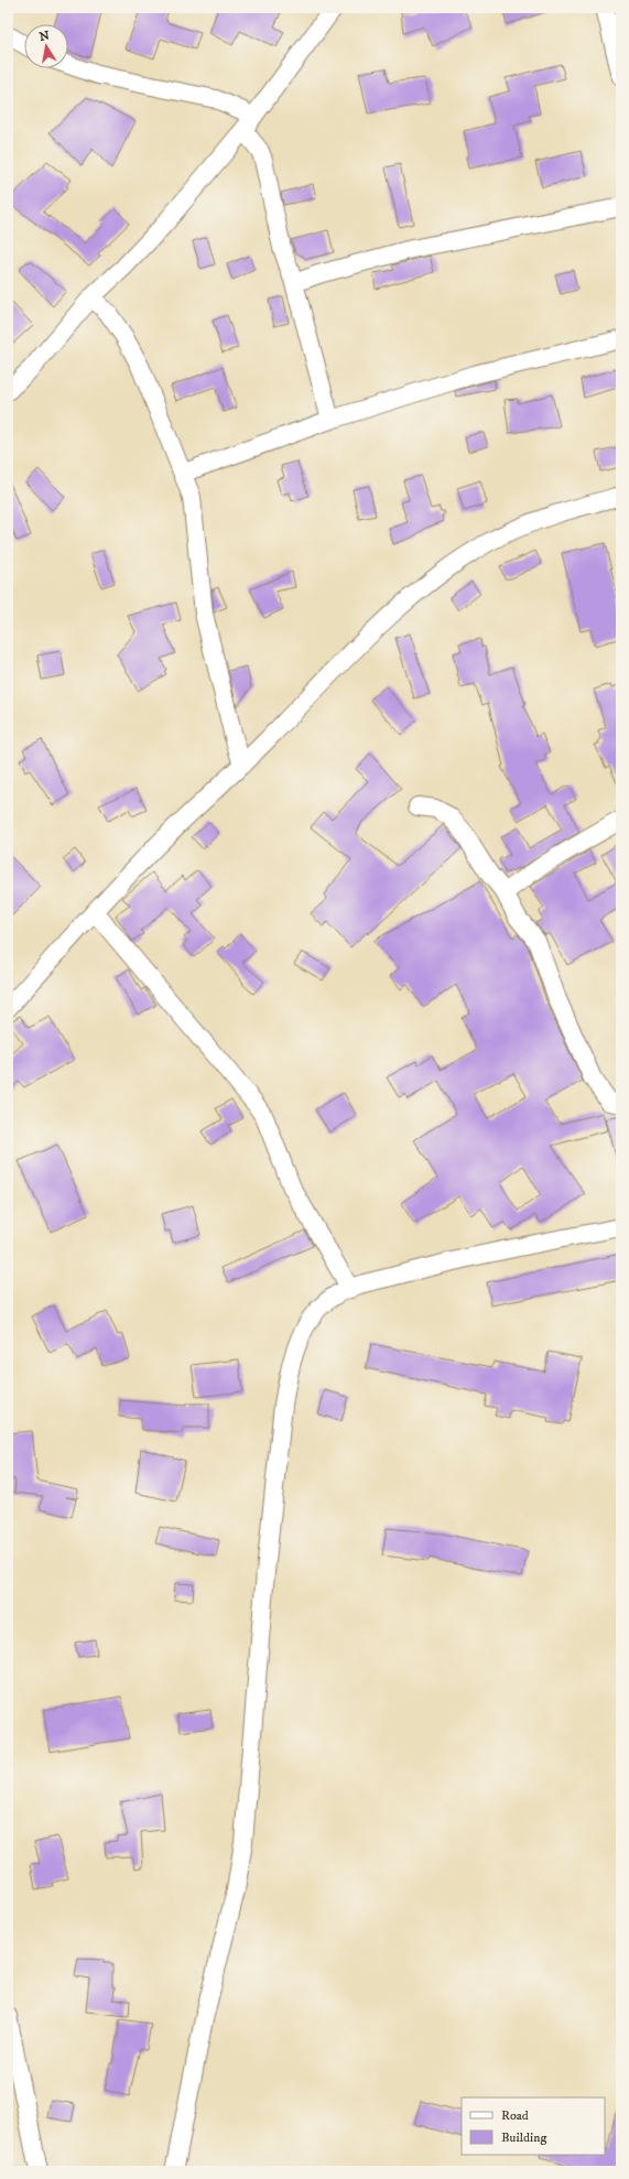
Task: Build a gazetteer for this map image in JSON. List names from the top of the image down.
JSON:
{
  "legend": ["Road", "Building"],
  "north": "top"
}
